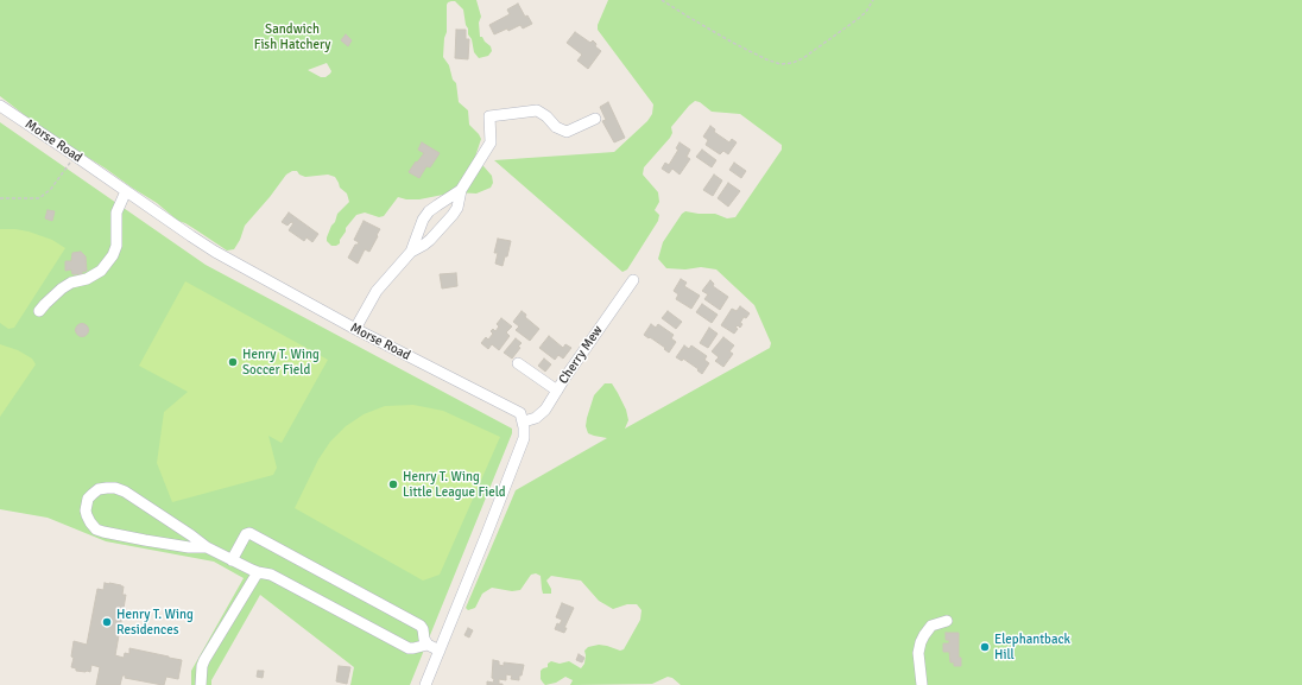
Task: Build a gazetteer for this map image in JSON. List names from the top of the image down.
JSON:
{
  "streets": {
    "street": ["Morse Road", "Cherry Mew"]
  },
  "crossings": [
    ["Morse Road", "Cherry Mew"]
  ],
  "parks": ["Sandwich Fish Hatchery"],
  "places": [
    "Henry T. Wing Soccer Field",
    "Henry T. Wing Little League Field",
    "Henry T. Wing Residences",
    "Elephantback Hill"
  ]
}
